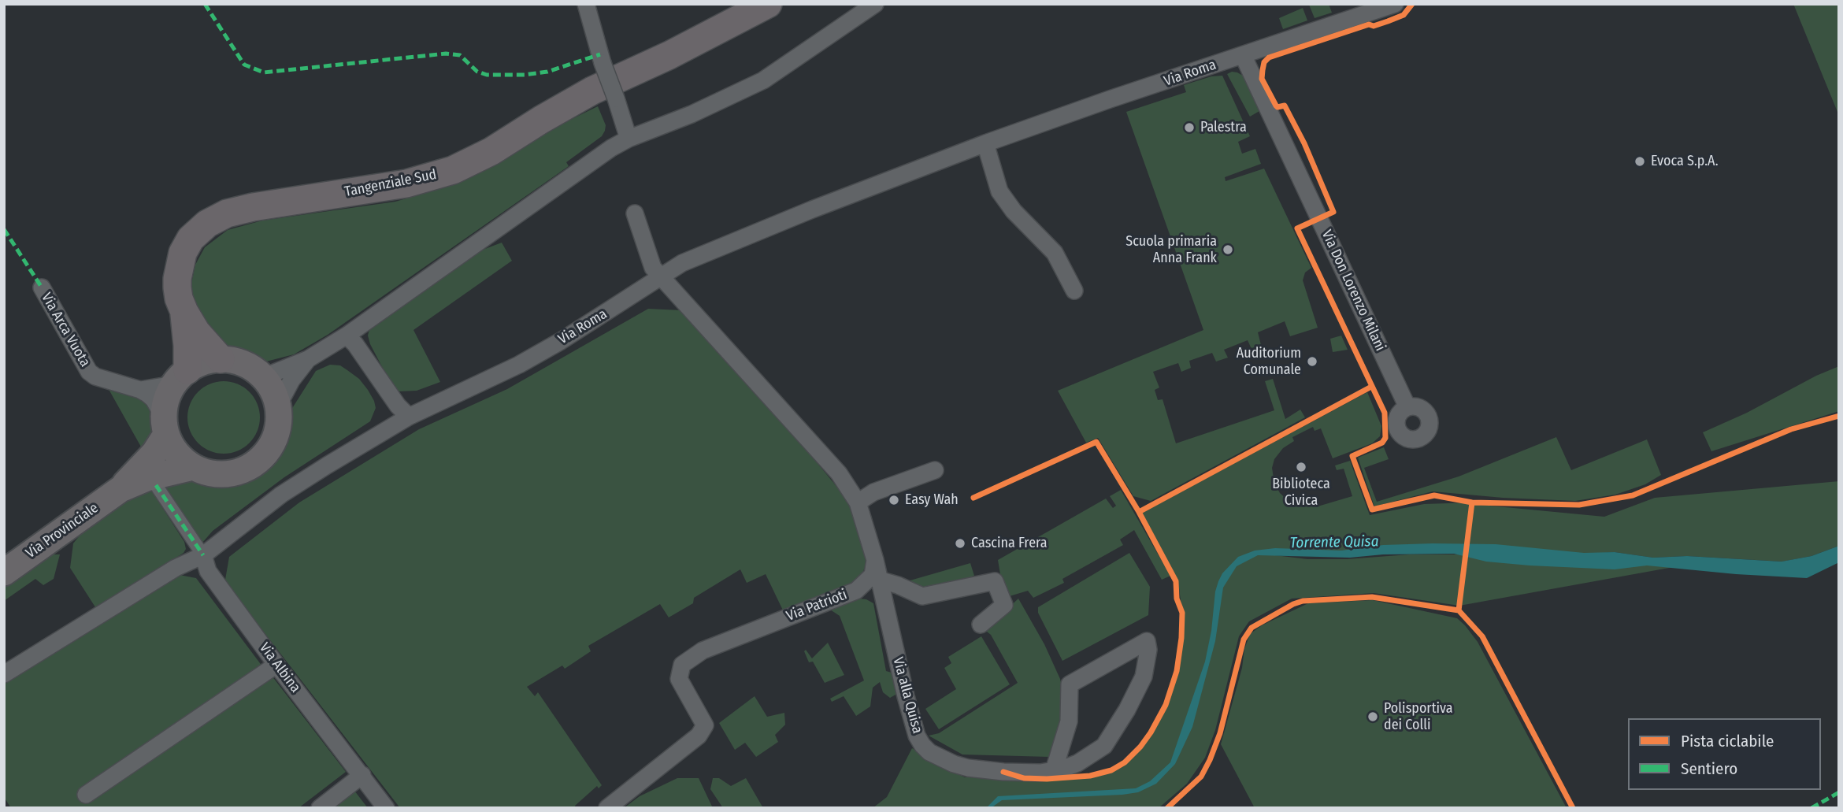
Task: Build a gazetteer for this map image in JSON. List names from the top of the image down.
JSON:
{
  "streets": {
    "highway": ["Tangenziale Sud"],
    "main road": ["Via Provinciale"],
    "street": [
      "Via Roma",
      "Via Don Lorenzo Milani",
      "Via Arca Vuota",
      "Via Patrioti",
      "Via Albina",
      "Via alla Quisa"
    ]
  },
  "crossings": [
    ["Via Roma", "Via Don Lorenzo Milani"],
    ["Via Roma", "Via Albina"],
    ["Tangenziale Sud", "Via Provinciale"],
    ["Via Patrioti", "Via alla Quisa"]
  ],
  "water": ["Torrente Quisa"],
  "places": [
    "Palestra",
    "Evoca S.p.A.",
    "Scuola primaria Anna Frank",
    "Auditorium Comunale",
    "Biblioteca Civica",
    "Easy Wah",
    "Cascina Frera",
    "Polisportiva dei Colli"
  ],
  "legend": ["Pista ciclabile", "Sentiero"]
}
